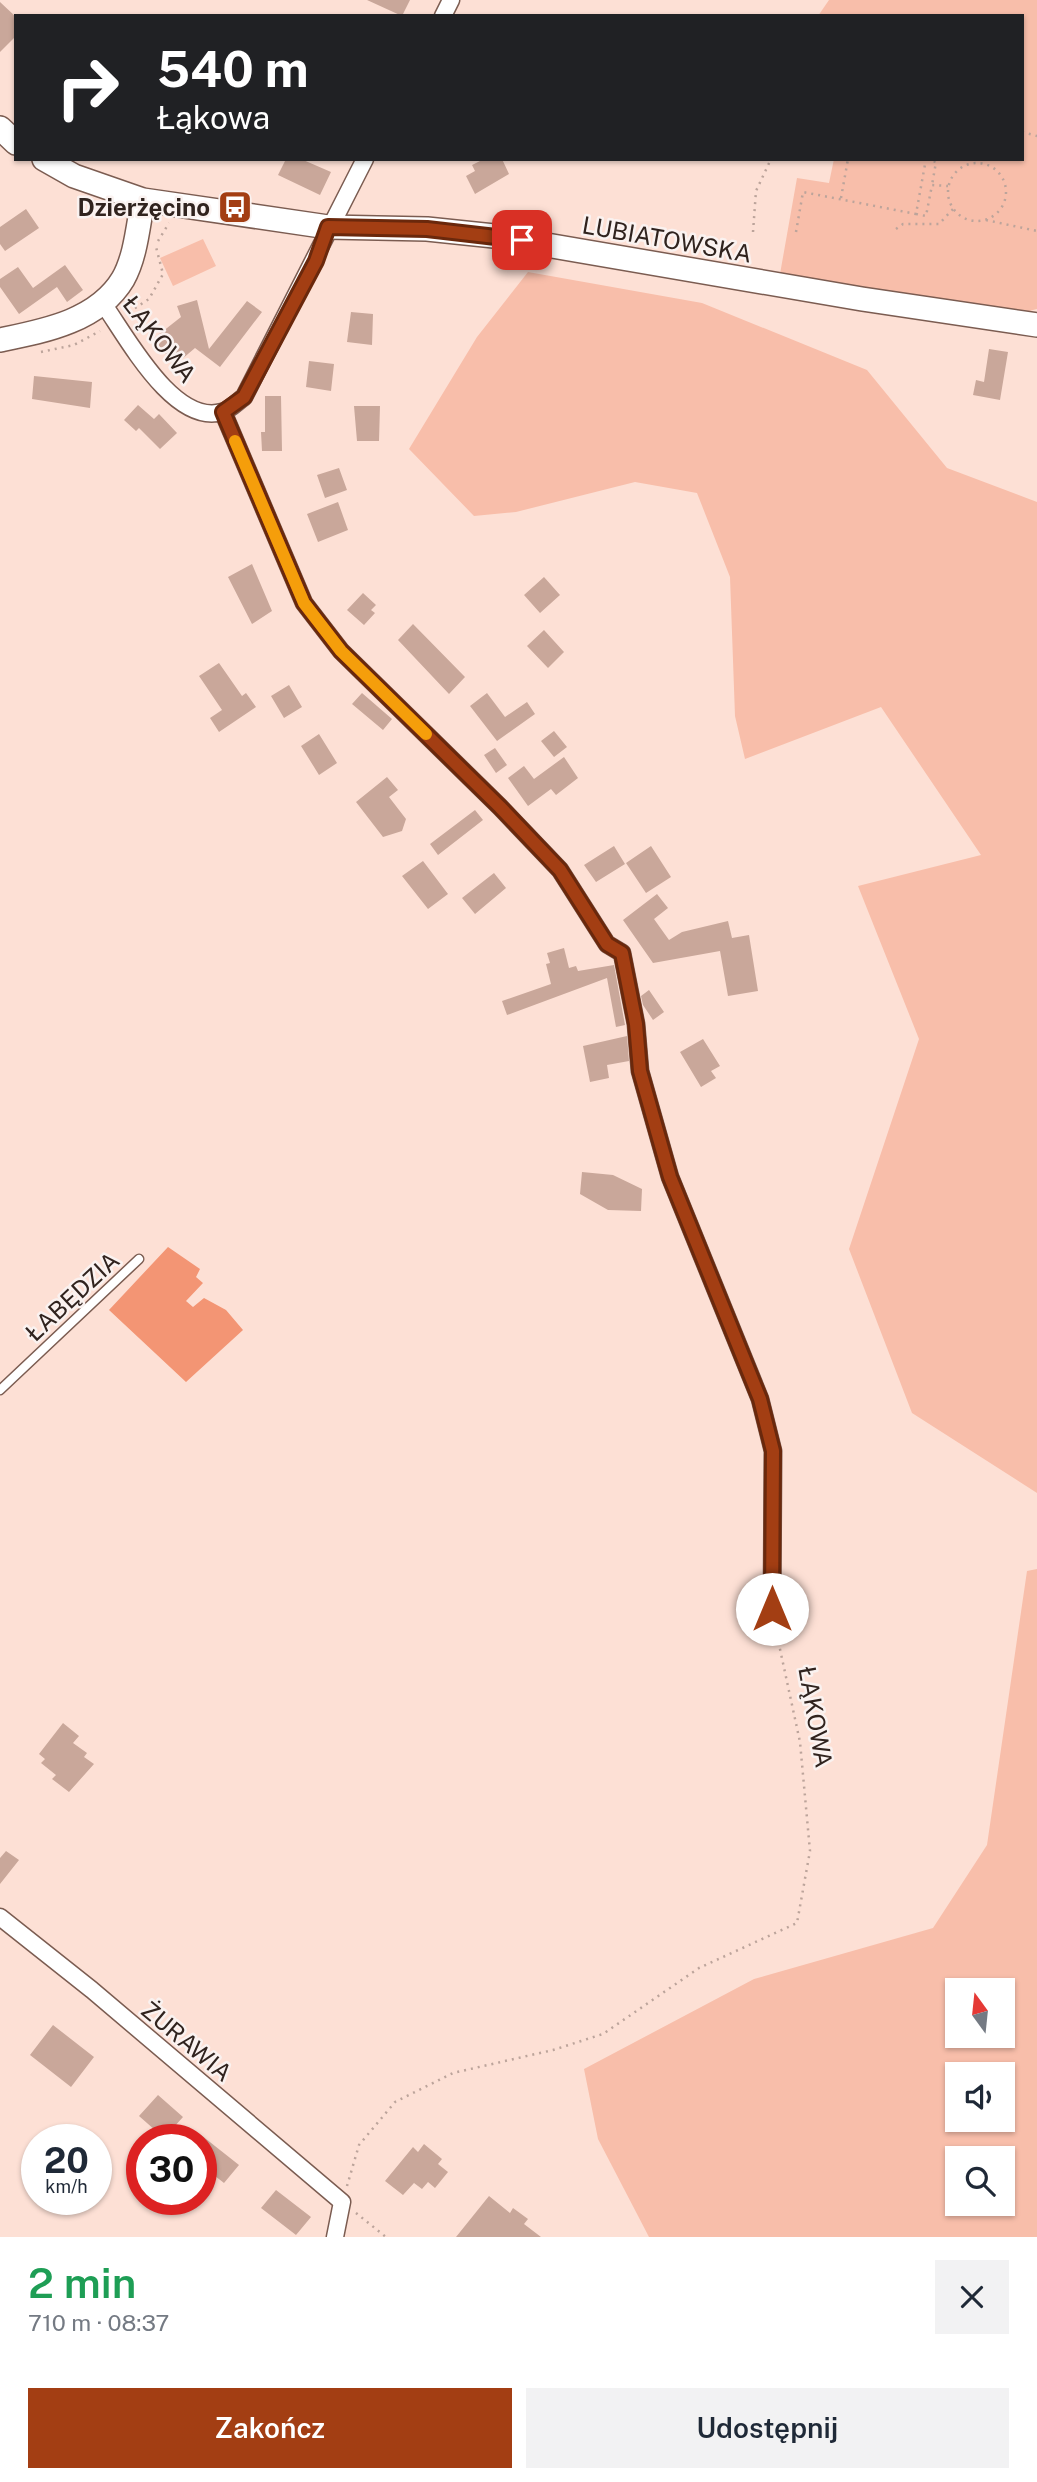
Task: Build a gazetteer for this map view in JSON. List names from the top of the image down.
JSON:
{
  "streets": {
    "street": ["LUBIATOWSKA", "ŁĄKOWA", "ŻURAWIA"],
    "lane": ["ŁABĘDZIA"]
  },
  "crossings": [
    ["ŁĄKOWA", "ŻURAWIA"]
  ],
  "places": {
    "bus stop": ["Dzierżęcino"]
  },
  "north": "top",
  "page": {
    "turn": ["540 m", "Łąkowa"],
    "speed": "20 km/h",
    "limit": "30",
    "heading": ["2 min", "710 m · 08:37"],
    "buttons": ["Zakończ", "Udostępnij"]
  }
}
